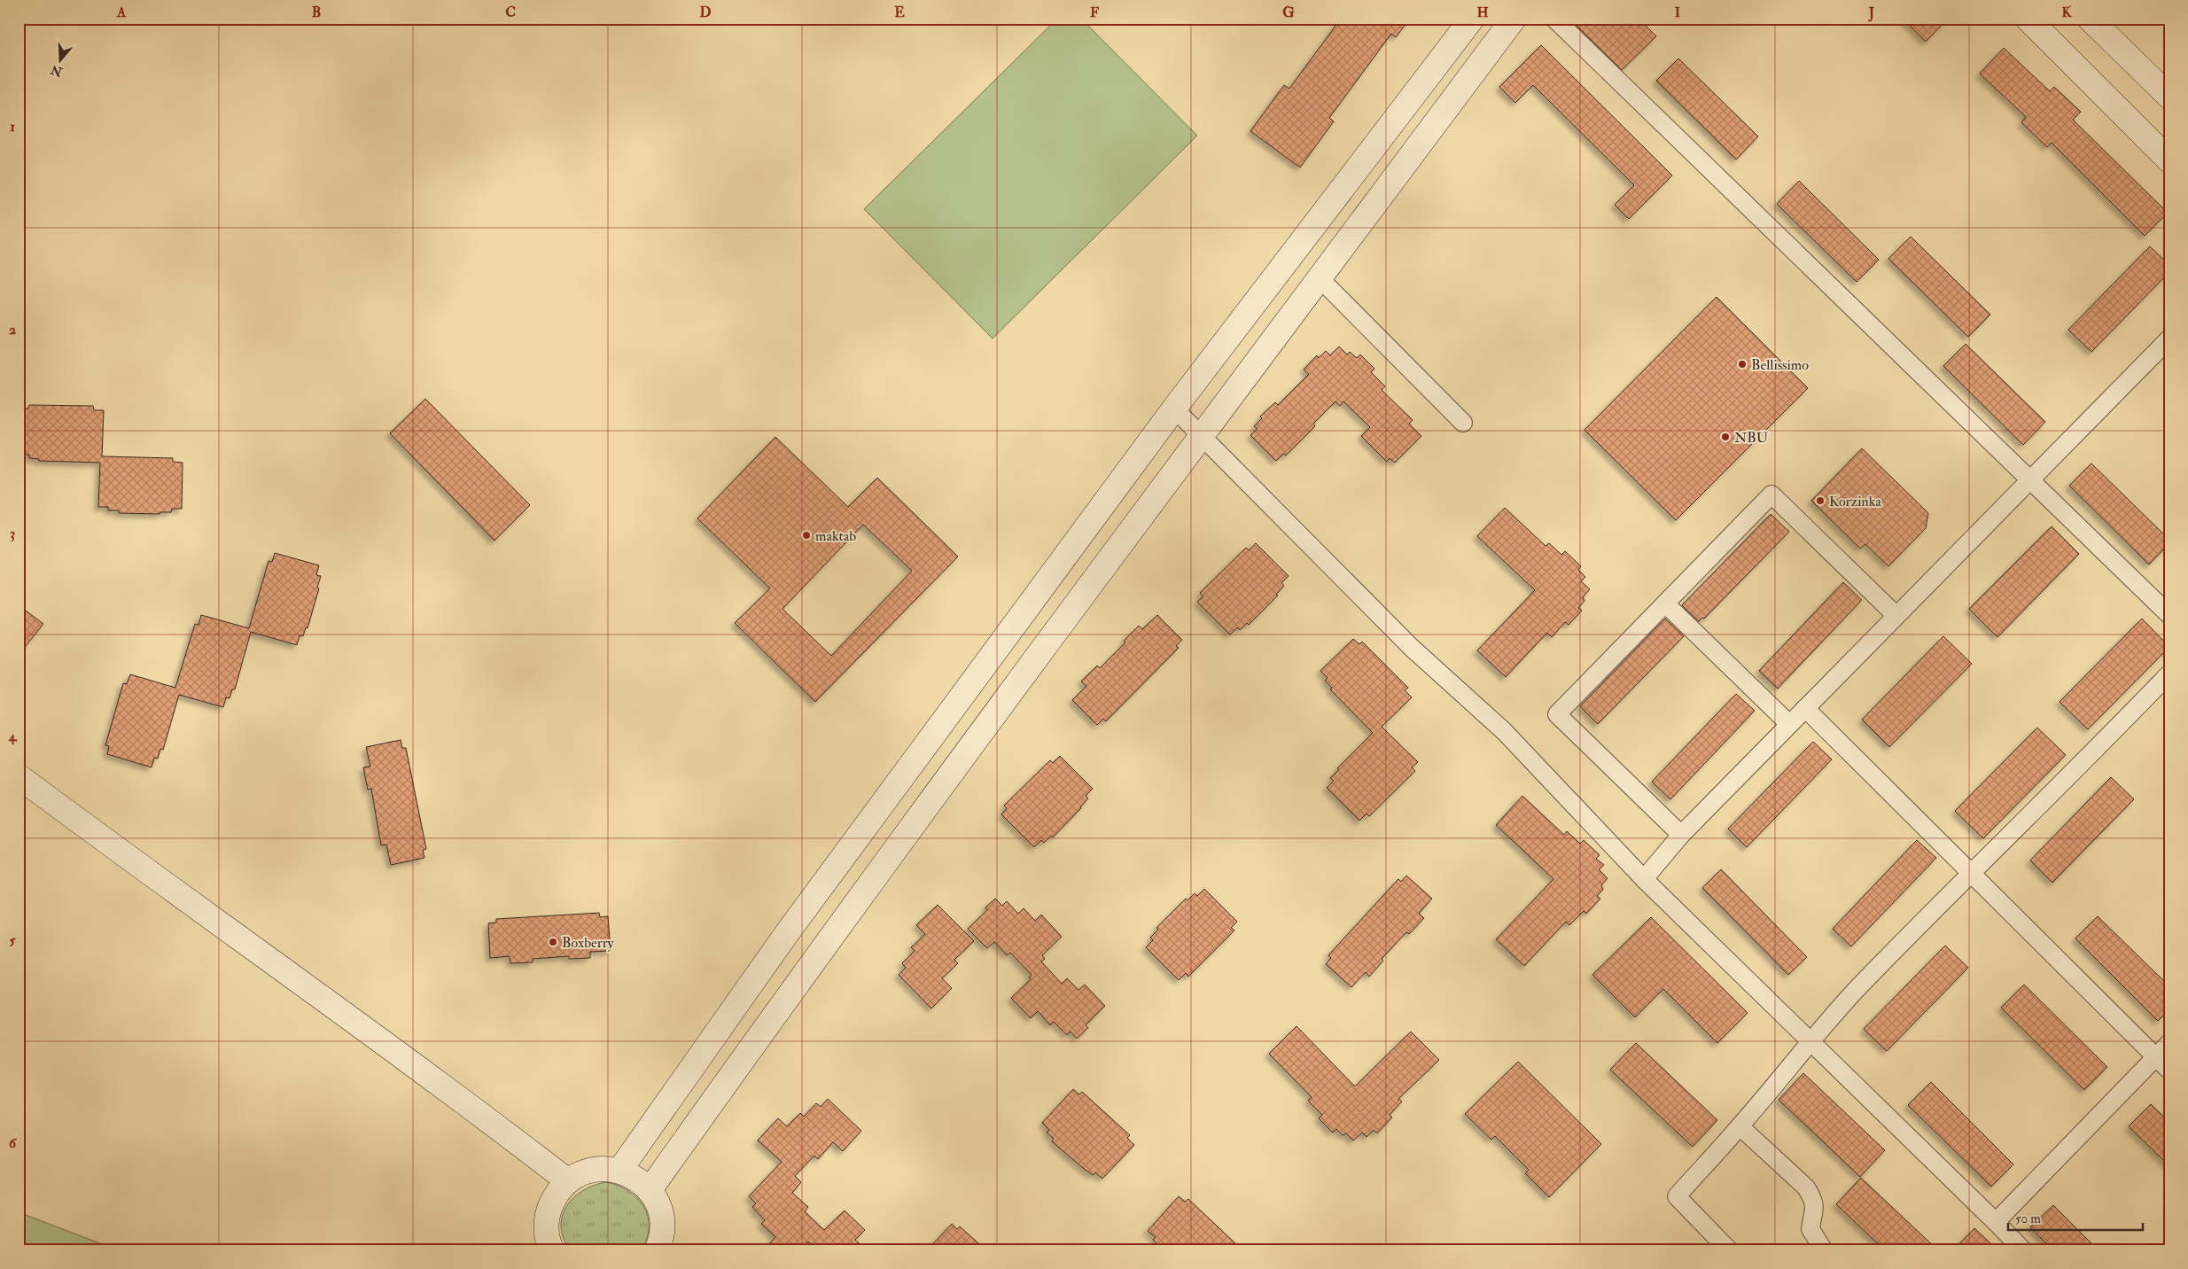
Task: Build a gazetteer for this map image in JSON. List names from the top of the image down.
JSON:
{
  "places": [
    "Bellissimo",
    "NBU",
    "Korzinka",
    "maktab",
    "Boxberry"
  ],
  "scale_bar": "50 m",
  "north": "bottom",
  "grid": {
    "columns": [
      "A",
      "B",
      "C",
      "D",
      "E",
      "F",
      "G",
      "H",
      "I",
      "J",
      "K"
    ],
    "rows": [
      "1",
      "2",
      "3",
      "4",
      "5",
      "6"
    ]
  }
}
